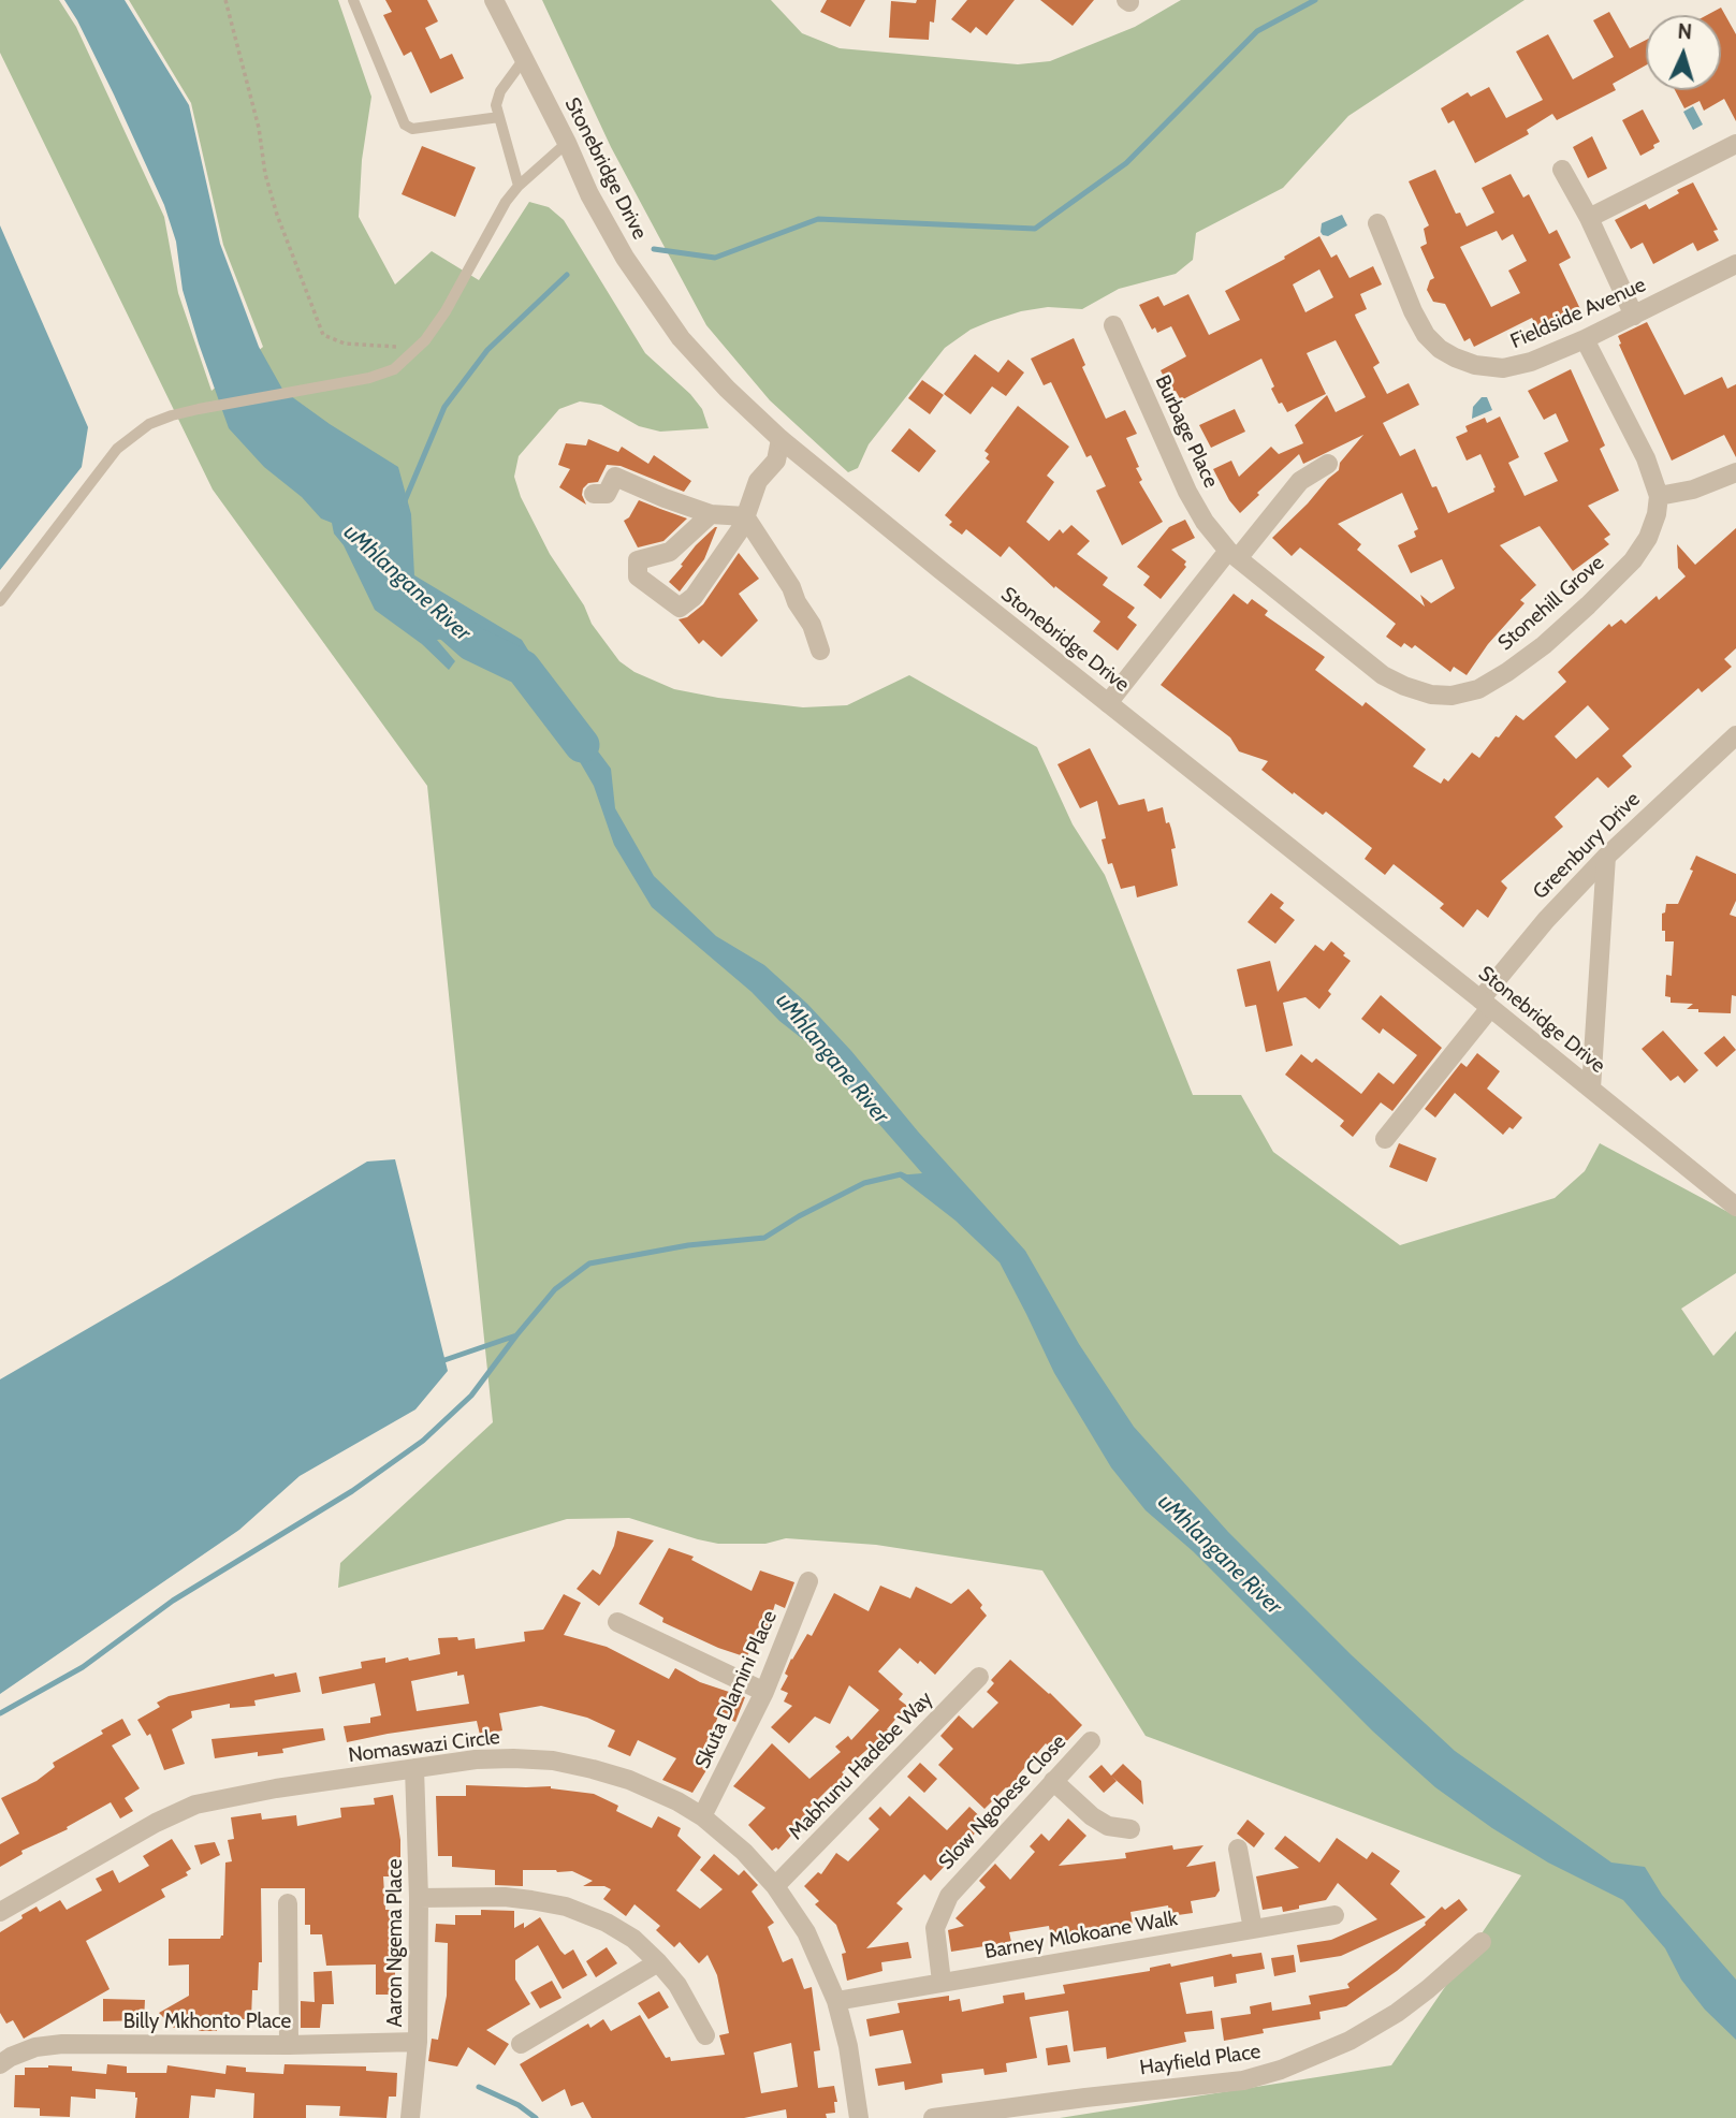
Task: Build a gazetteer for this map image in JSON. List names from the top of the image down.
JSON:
{
  "streets": {
    "street": [
      "Stonebridge Drive",
      "Fieldside Avenue",
      "Burbage Place",
      "Stonehill Grove",
      "Greenbury Drive",
      "Skuta Dlamini Place",
      "Nomaswazi Circle",
      "Mabhunu Hadebe Way",
      "Slow Ngobese Close",
      "Barney Mlokoane Walk",
      "Aaron Ngema Place",
      "Billy Mkhonto Place",
      "Hayfield Place"
    ]
  },
  "crossings": [
    ["Stonebridge Drive", "Greenbury Drive"],
    ["Burbage Place", "Stonehill Grove"],
    ["Skuta Dlamini Place", "Nomaswazi Circle"],
    ["Nomaswazi Circle", "Mabhunu Hadebe Way"],
    ["Nomaswazi Circle", "Barney Mlokoane Walk"],
    ["Nomaswazi Circle", "Aaron Ngema Place"],
    ["Slow Ngobese Close", "Barney Mlokoane Walk"],
    ["Aaron Ngema Place", "Billy Mkhonto Place"]
  ],
  "water": ["uMhlangane River"],
  "north": "top"
}
